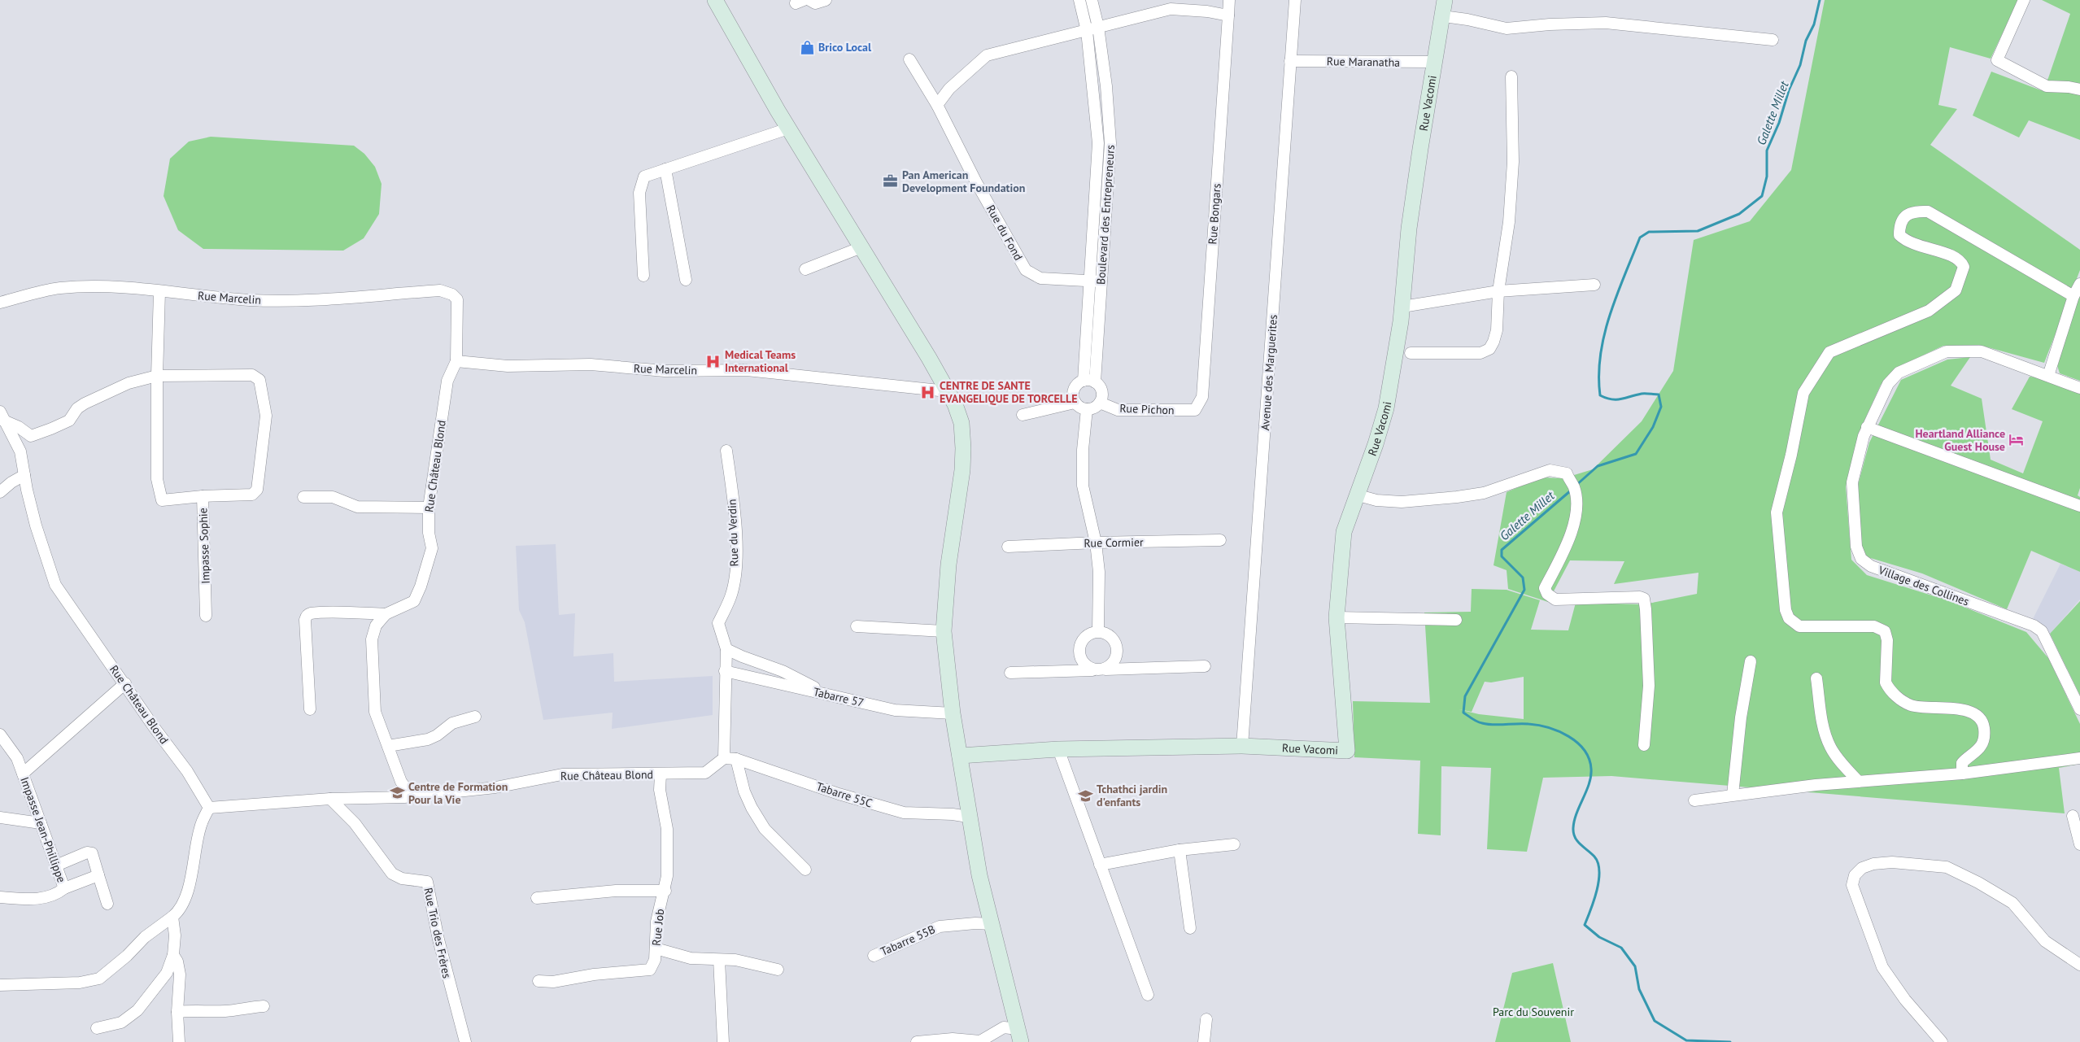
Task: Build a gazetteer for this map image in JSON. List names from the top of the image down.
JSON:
{
  "streets": {
    "street": [
      "Rue Maranatha",
      "Rue Vacomi",
      "Rue Bongars",
      "Boulevard des Entrepreneurs",
      "Rue du Fond",
      "Rue Marcelin",
      "Avenue des Marguerites",
      "Rue Pichon",
      "Rue Château Blond",
      "Rue du Verdin",
      "Rue Cormier",
      "Impasse Sophie",
      "Village des Collines",
      "Tabarre 57",
      "Tabarre 55C",
      "Impasse Jean-Phillippe",
      "Rue Job",
      "Rue Trio des Frères",
      "Tabarre 55B"
    ]
  },
  "crossings": [
    ["Rue Maranatha", "Rue Vacomi"],
    ["Rue Maranatha", "Avenue des Marguerites"],
    ["Rue Vacomi", "Avenue des Marguerites"],
    ["Rue Bongars", "Rue Pichon"],
    ["Boulevard des Entrepreneurs", "Rue du Fond"],
    ["Boulevard des Entrepreneurs", "Rue Pichon"],
    ["Rue Marcelin", "Rue Château Blond"],
    ["Rue Marcelin", "Impasse Sophie"],
    ["Rue Château Blond", "Rue du Verdin"],
    ["Rue Château Blond", "Tabarre 55C"],
    ["Rue Château Blond", "Rue Job"],
    ["Rue Château Blond", "Rue Trio des Frères"],
    ["Rue du Verdin", "Tabarre 57"],
    ["Rue du Verdin", "Tabarre 55C"]
  ],
  "water": ["Galette Millet"],
  "parks": ["Parc du Souvenir"],
  "places": {
    "shop": ["Brico Local"],
    "office": ["Pan American Development Foundation"],
    "hospital": ["Medical Teams International", "CENTRE DE SANTE EVANGELIQUE DE TORCELLE"],
    "hotel": ["Heartland Alliance Guest House"],
    "school or university": ["Centre de Formation Pour la Vie", "Tchathci jardin d'enfants"]
  }
}
